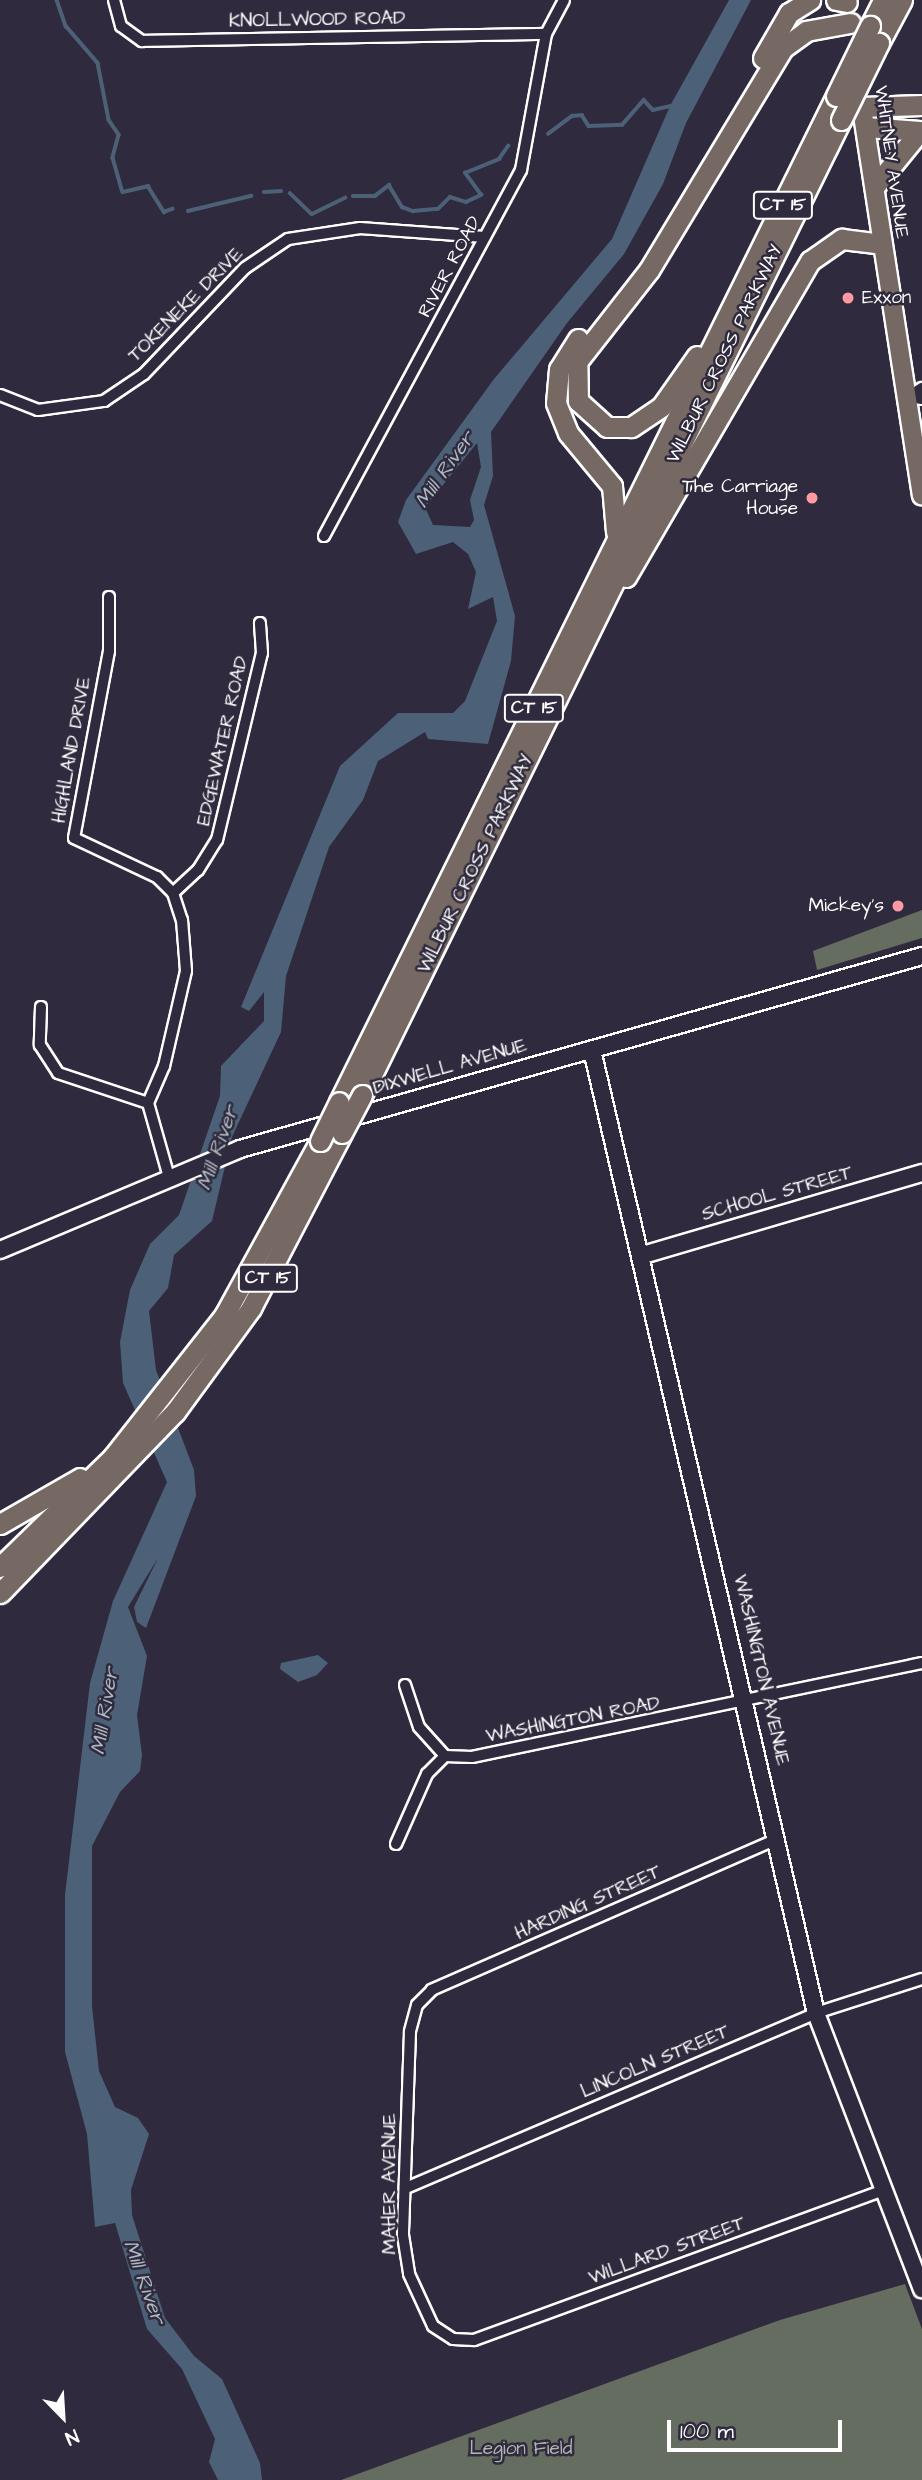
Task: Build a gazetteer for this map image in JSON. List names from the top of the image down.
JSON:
{
  "streets": {
    "highway": ["CT 15", "WILBUR CROSS PARKWAY"],
    "main road": ["WHITNEY AVENUE"],
    "street": [
      "KNOLLWOOD ROAD",
      "RIVER ROAD",
      "TOKENEKE DRIVE",
      "EDGEWATER ROAD",
      "HIGHLAND DRIVE",
      "DIXWELL AVENUE",
      "SCHOOL STREET",
      "WASHINGTON AVENUE",
      "WASHINGTON ROAD",
      "HARDING STREET",
      "LINCOLN STREET",
      "MAHER AVENUE",
      "WILLARD STREET"
    ]
  },
  "crossings": [
    ["KNOLLWOOD ROAD", "RIVER ROAD"],
    ["WHITNEY AVENUE", "WILBUR CROSS PARKWAY"],
    ["RIVER ROAD", "TOKENEKE DRIVE"],
    ["EDGEWATER ROAD", "HIGHLAND DRIVE"],
    ["DIXWELL AVENUE", "WASHINGTON AVENUE"],
    ["SCHOOL STREET", "WASHINGTON AVENUE"],
    ["WASHINGTON AVENUE", "WASHINGTON ROAD"],
    ["WASHINGTON AVENUE", "HARDING STREET"],
    ["WASHINGTON AVENUE", "LINCOLN STREET"],
    ["WASHINGTON AVENUE", "WILLARD STREET"],
    ["HARDING STREET", "MAHER AVENUE"],
    ["LINCOLN STREET", "MAHER AVENUE"],
    ["MAHER AVENUE", "WILLARD STREET"]
  ],
  "water": ["Mill River"],
  "parks": ["Legion Field"],
  "places": ["Exxon", "The Carriage House", "Mickey’s"],
  "scale_bar": "100 m",
  "north": "bottom right"
}
